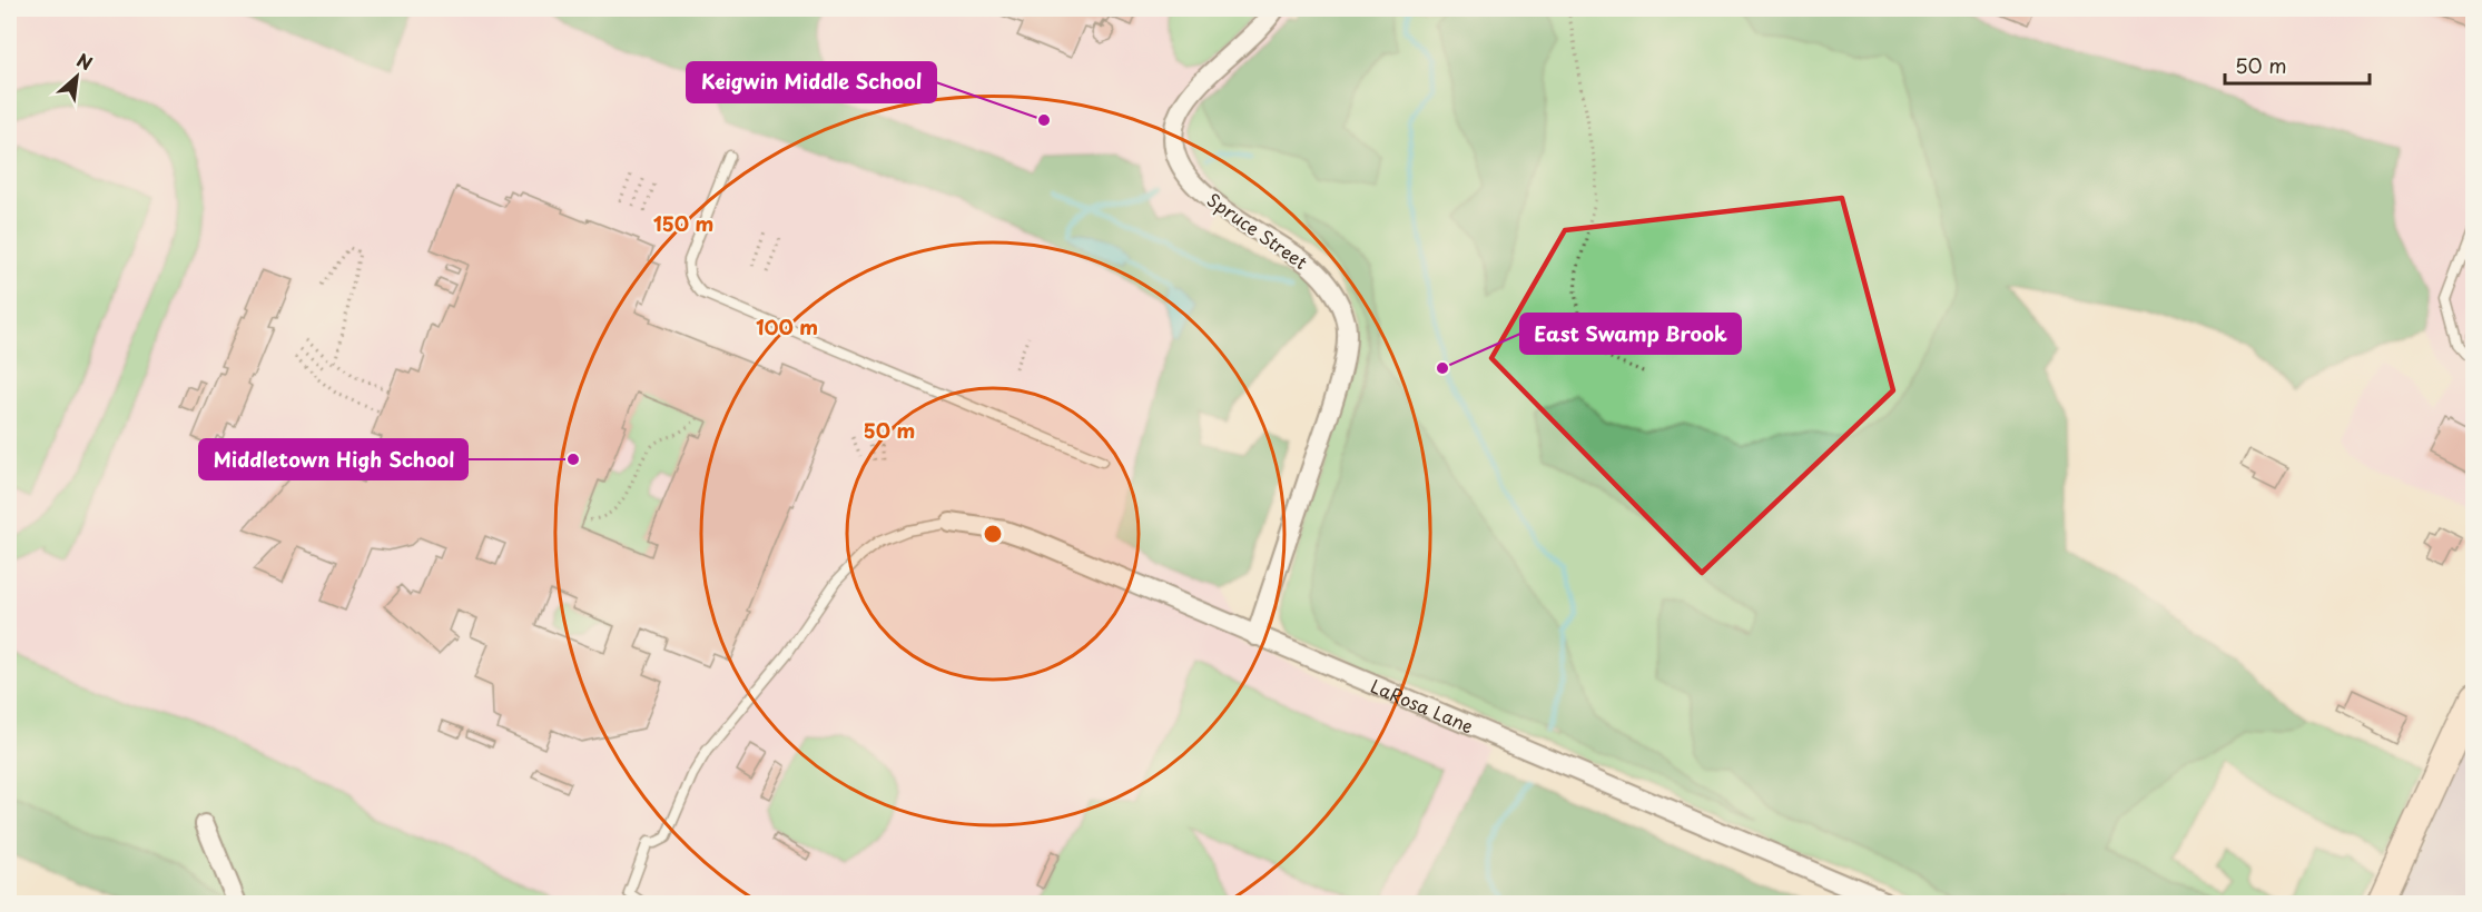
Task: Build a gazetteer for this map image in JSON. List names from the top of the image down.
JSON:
{
  "streets": {
    "street": ["Spruce Street", "LaRosa Lane"]
  },
  "crossings": [
    ["Spruce Street", "LaRosa Lane"]
  ],
  "places": ["Keigwin Middle School", "East Swamp Brook", "Middletown High School"],
  "scale_bar": "50 m",
  "north": "top right",
  "rings": ["150 m", "100 m", "50 m"]
}
